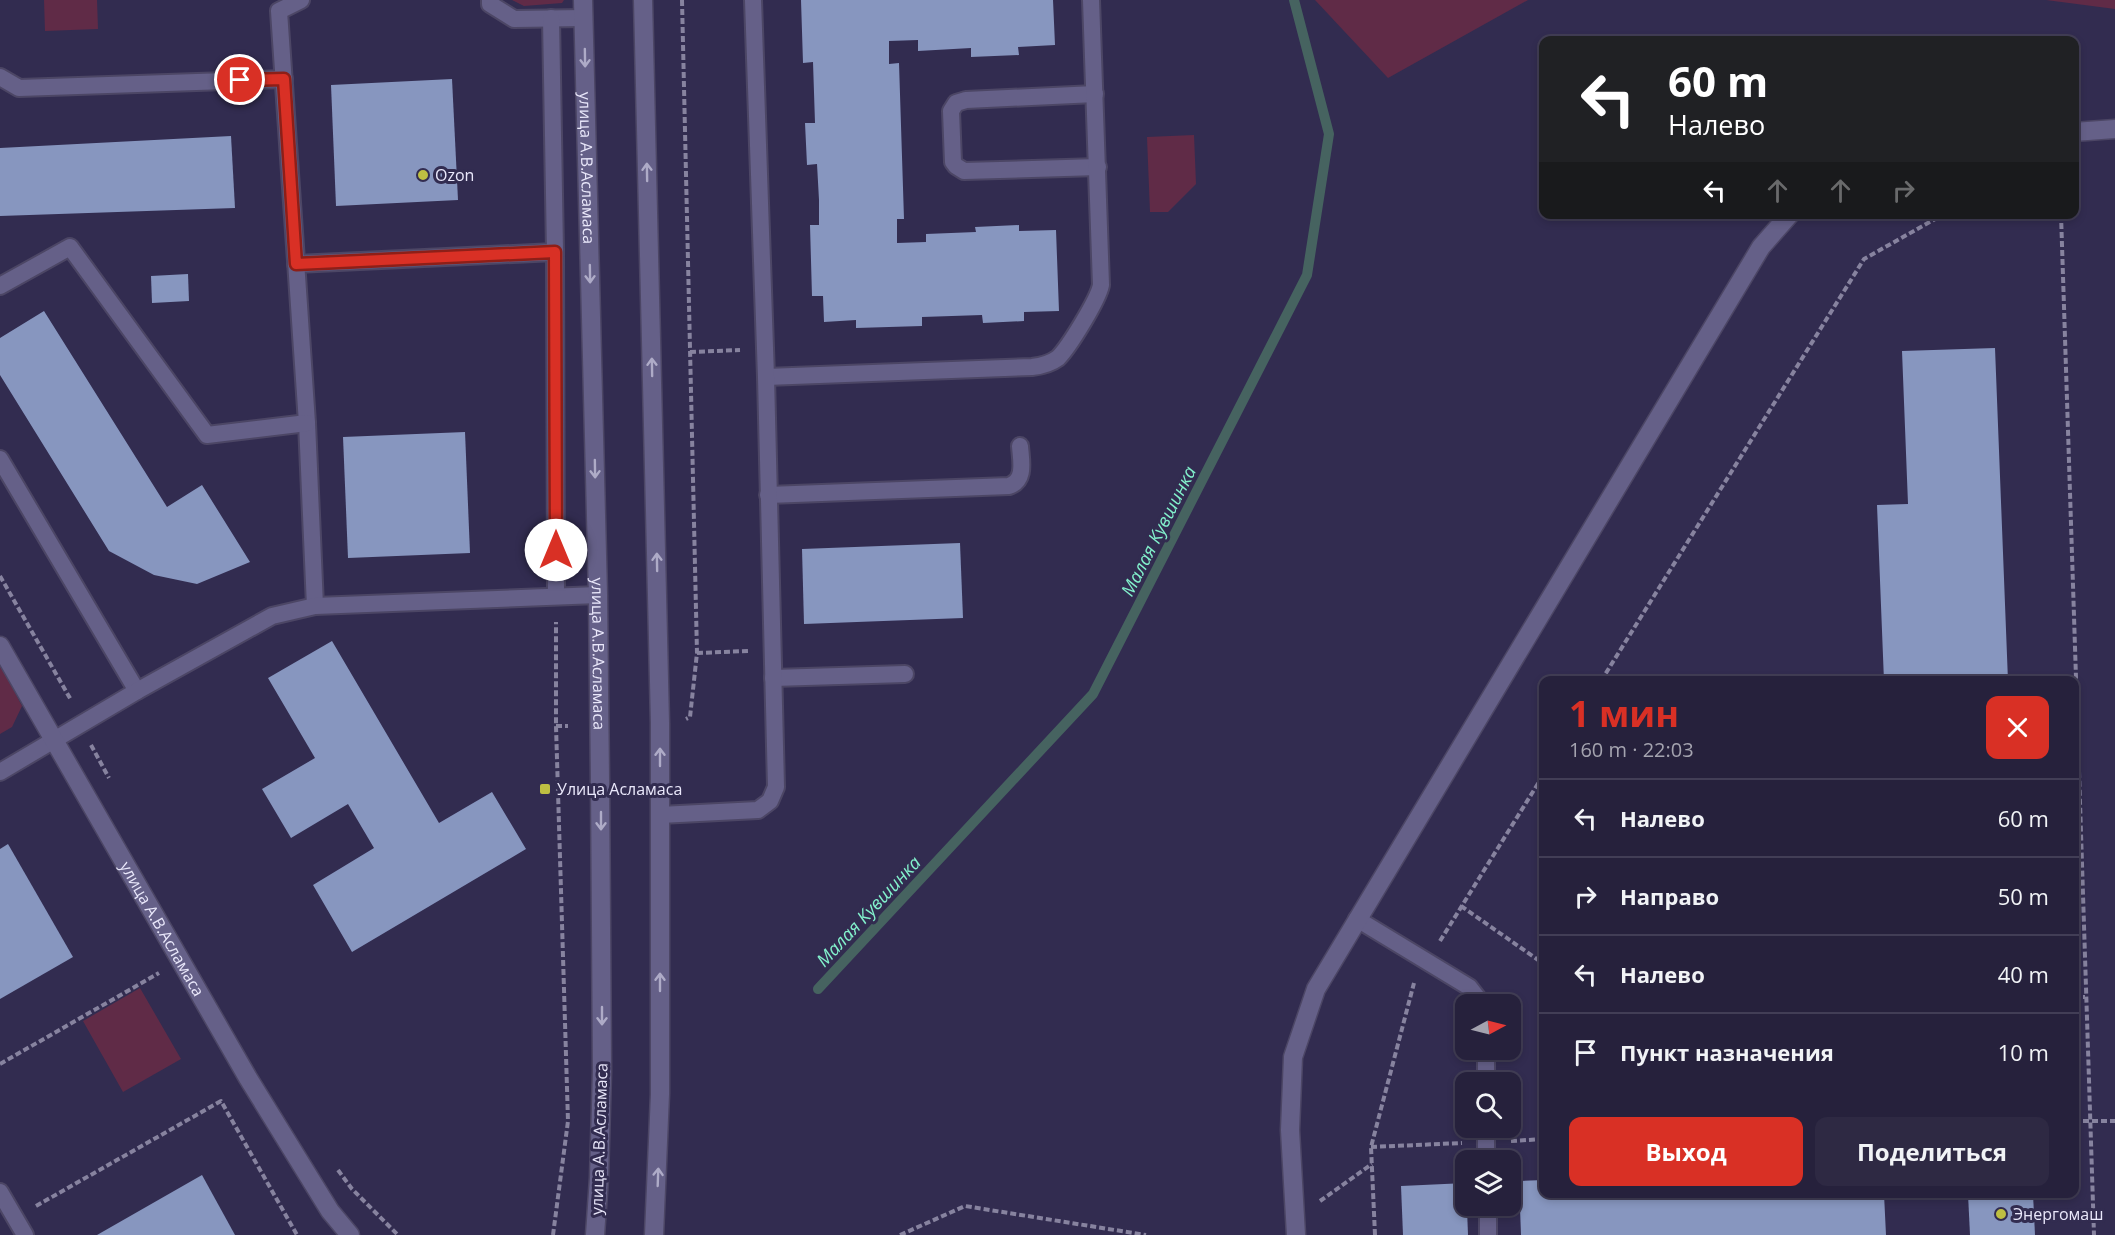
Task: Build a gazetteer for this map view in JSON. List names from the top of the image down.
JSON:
{
  "streets": {
    "street": ["улица А.В.Асламаса"]
  },
  "water": ["Малая Кувшинка"],
  "places": {
    "other": ["Ozon", "Энергомаш"],
    "transit": ["Улица Асламаса"]
  },
  "north": "right",
  "page": {
    "turn": ["60 m", "Налево"],
    "heading": ["1 мин", "160 m · 22:03"],
    "list": [
      {
        "name": "Налево",
        "value": "60 m"
      },
      {
        "name": "Направо",
        "value": "50 m"
      },
      {
        "name": "Налево",
        "value": "40 m"
      },
      {
        "name": "Пункт назначения",
        "value": "10 m"
      }
    ],
    "buttons": ["Выход", "Поделиться"]
  }
}
